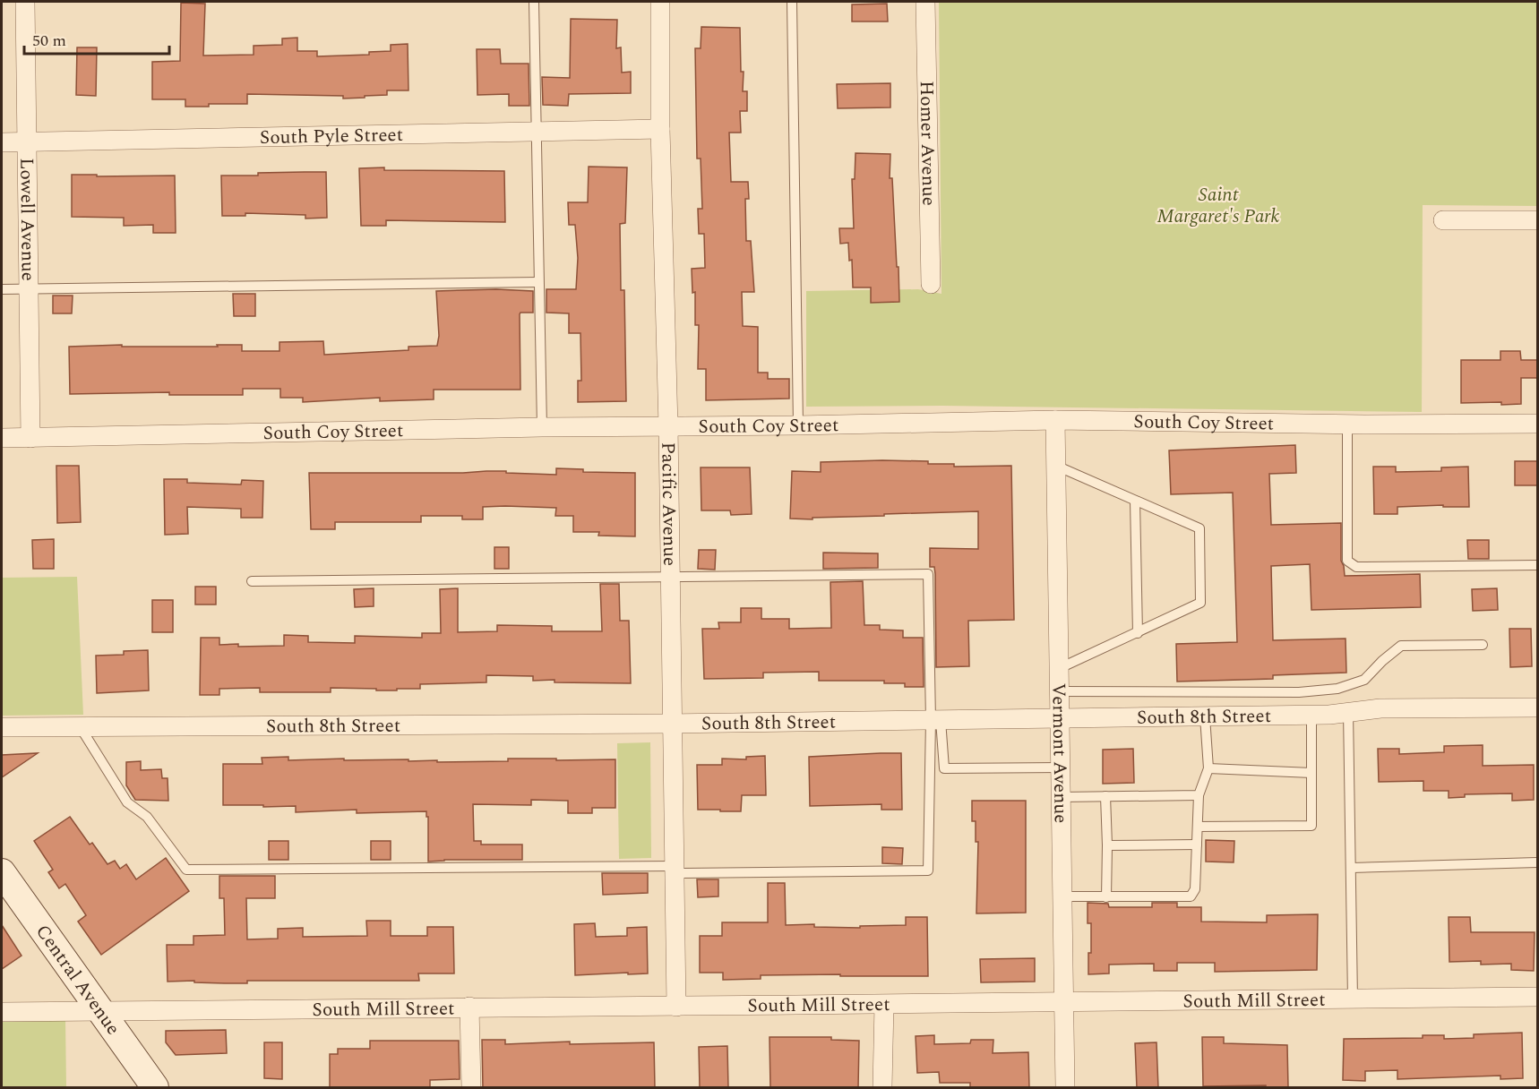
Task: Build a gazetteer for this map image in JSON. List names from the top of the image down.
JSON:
{
  "streets": {
    "main road": ["Central Avenue"],
    "street": [
      "South Pyle Street",
      "Homer Avenue",
      "Lowell Avenue",
      "South Coy Street",
      "Pacific Avenue",
      "South 8th Street",
      "Vermont Avenue",
      "South Mill Street"
    ]
  },
  "crossings": [
    ["South Pyle Street", "Lowell Avenue"],
    ["South Pyle Street", "Pacific Avenue"],
    ["Lowell Avenue", "South Coy Street"],
    ["South Coy Street", "Pacific Avenue"],
    ["South Coy Street", "Vermont Avenue"],
    ["Pacific Avenue", "South 8th Street"],
    ["Pacific Avenue", "South Mill Street"],
    ["South 8th Street", "Vermont Avenue"],
    ["Vermont Avenue", "South Mill Street"],
    ["Central Avenue", "South Mill Street"]
  ],
  "parks": ["Saint Margaret's Park"],
  "scale_bar": "50 m"
}
